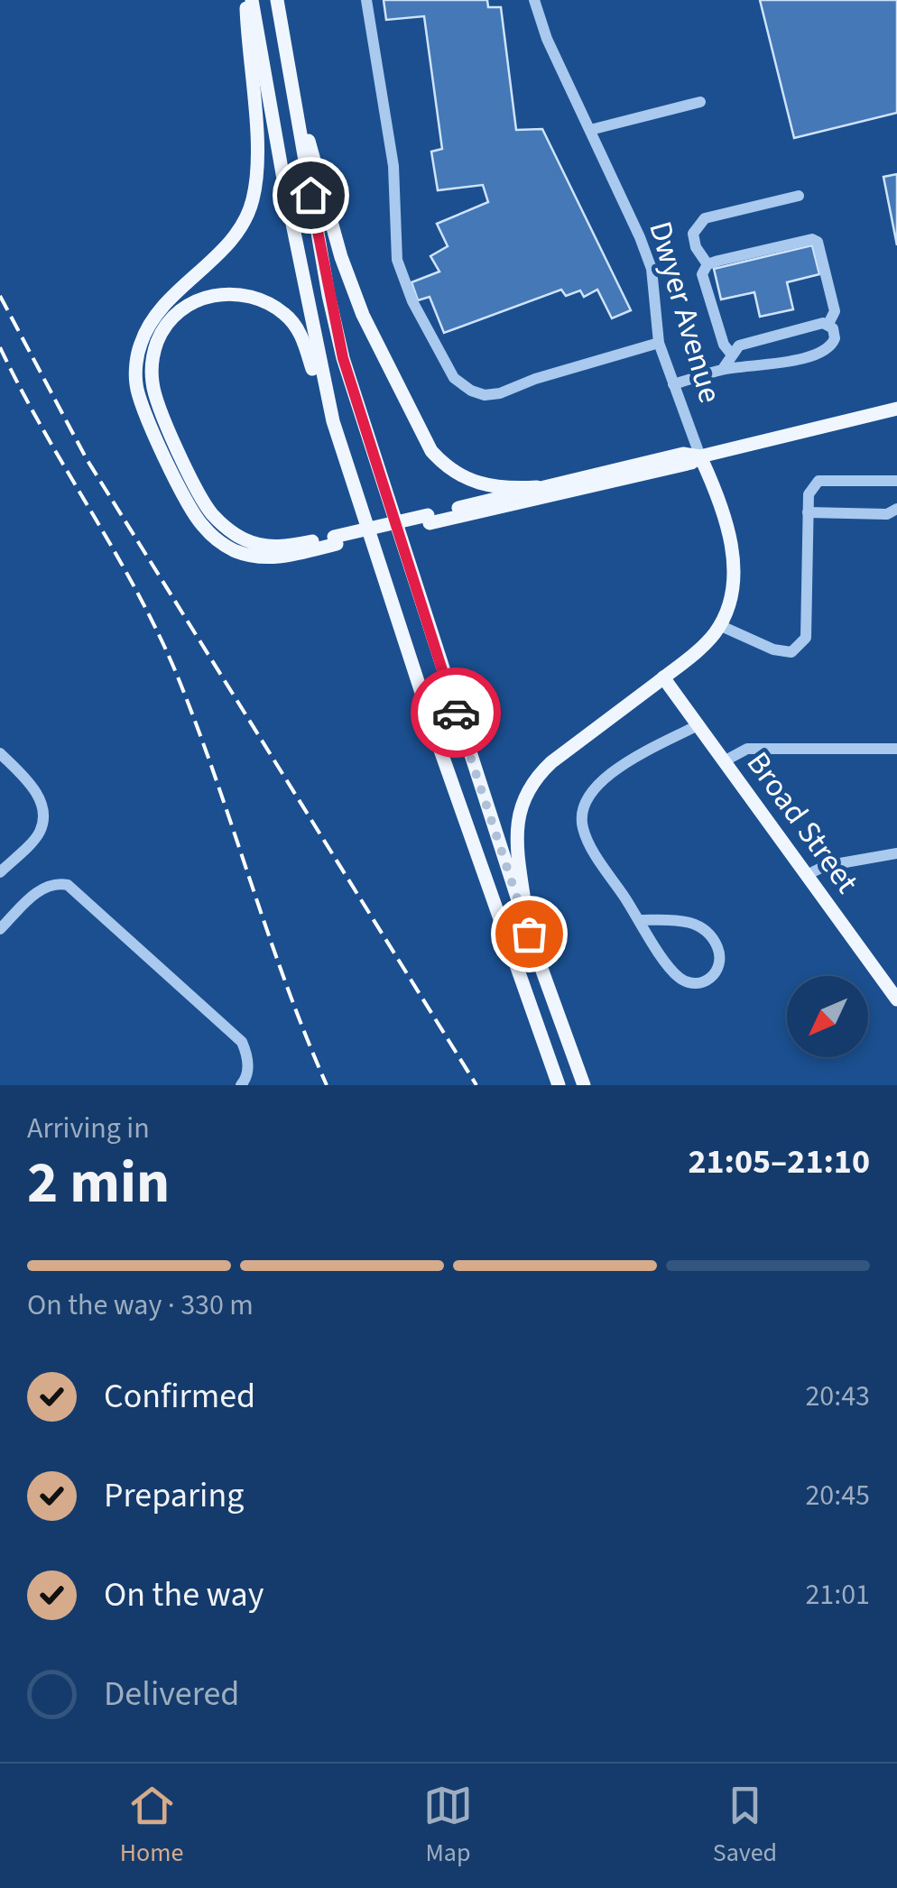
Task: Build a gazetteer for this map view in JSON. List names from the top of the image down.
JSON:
{
  "streets": {
    "main road": ["Dwyer Avenue", "Broad Street"]
  },
  "crossings": [
    ["Dwyer Avenue", "Broad Street"]
  ],
  "north": "bottom left",
  "page": {
    "heading": ["2 min", "Arriving in", "21:05–21:10"],
    "bar": "On the way · 330 m",
    "list": [
      ["Confirmed", "20:43"],
      ["Preparing", "20:45"],
      ["On the way", "21:01"],
      "Delivered"
    ],
    "tabs": ["Home", "Map", "Saved"]
  }
}
